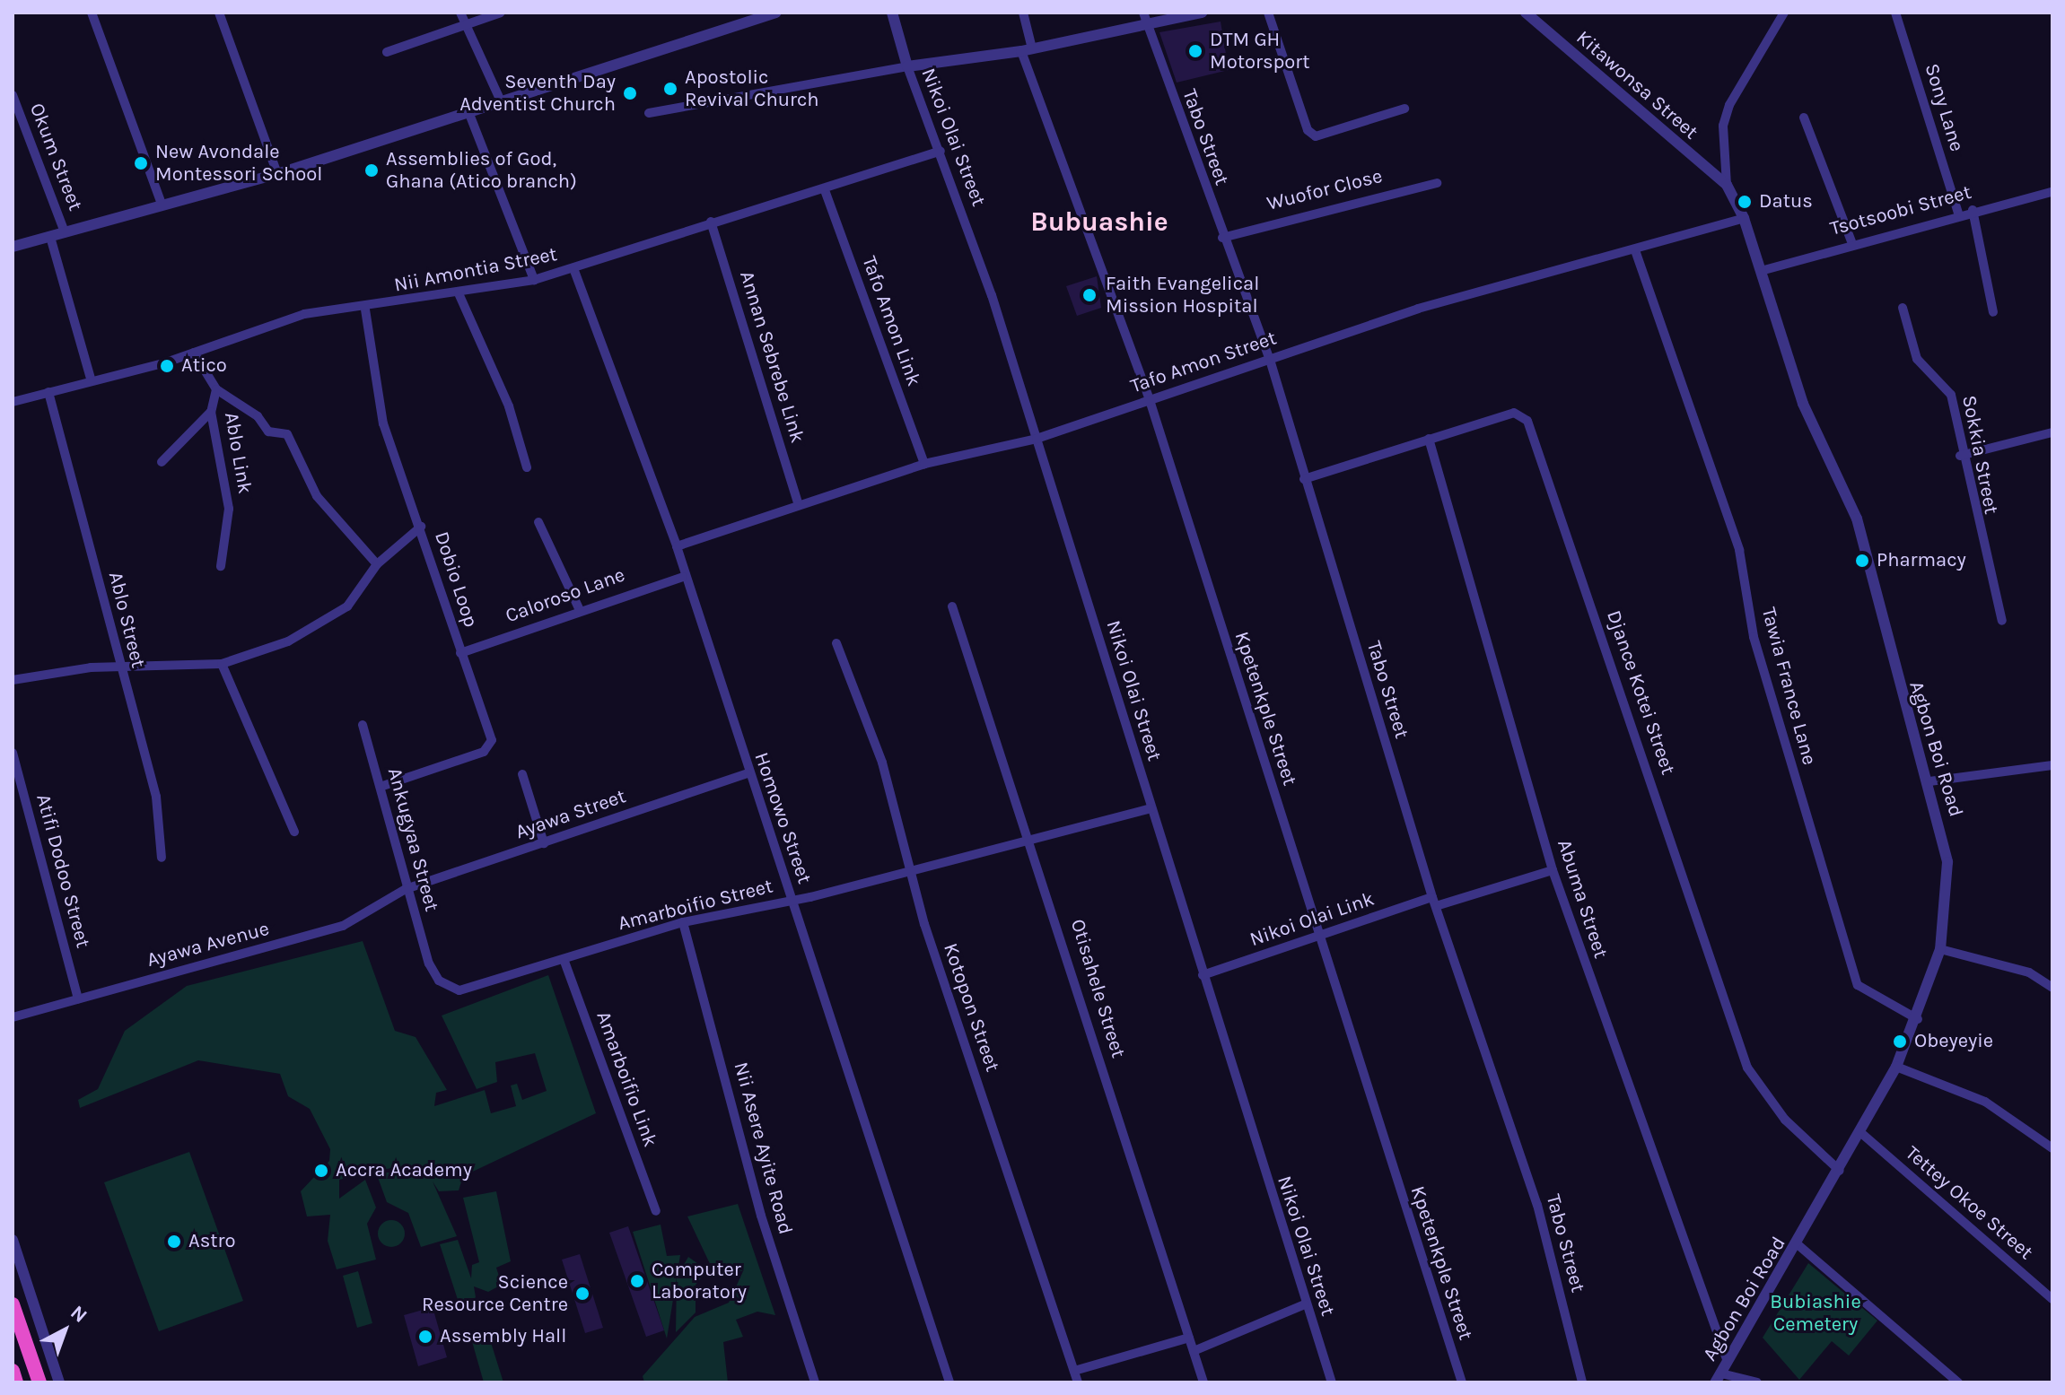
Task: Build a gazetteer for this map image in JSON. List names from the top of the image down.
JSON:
{
  "streets": {
    "street": [
      "Kitawonsa Street",
      "Sony Lane",
      "Nikoi Olai Street",
      "Tabo Street",
      "Okum Street",
      "Wuofor Close",
      "Tsotsoobi Street",
      "Nii Amontia Street",
      "Tafo Amon Link",
      "Annan Sebrebe Link",
      "Tafo Amon Street",
      "Ablo Link",
      "Sokkia Street",
      "Dobio Loop",
      "Caloroso Lane",
      "Ablo Street",
      "Tawia France Lane",
      "Djance Kotei Street",
      "Kpetenkple Street",
      "Agbon Boi Road",
      "Ayawa Street",
      "Homowo Street",
      "Ankugyaa Street",
      "Atifi Dodoo Street",
      "Abuma Street",
      "Amarboifio Street",
      "Nikoi Olai Link",
      "Ayawa Avenue",
      "Otisahele Street",
      "Kotopon Street",
      "Amarboifio Link",
      "Nii Asere Ayite Road",
      "Tettey Okoe Street"
    ]
  },
  "crossings": [
    ["Kitawonsa Street", "Agbon Boi Road"],
    ["Sony Lane", "Tsotsoobi Street"],
    ["Nikoi Olai Street", "Nii Amontia Street"],
    ["Nikoi Olai Street", "Tafo Amon Street"],
    ["Nikoi Olai Street", "Amarboifio Street"],
    ["Nikoi Olai Street", "Nikoi Olai Link"],
    ["Tabo Street", "Wuofor Close"],
    ["Tabo Street", "Tafo Amon Street"],
    ["Tabo Street", "Djance Kotei Street"],
    ["Tabo Street", "Nikoi Olai Link"],
    ["Tsotsoobi Street", "Agbon Boi Road"],
    ["Nii Amontia Street", "Tafo Amon Link"],
    ["Nii Amontia Street", "Annan Sebrebe Link"],
    ["Nii Amontia Street", "Dobio Loop"],
    ["Nii Amontia Street", "Ablo Street"],
    ["Nii Amontia Street", "Homowo Street"],
    ["Tafo Amon Link", "Tafo Amon Street"],
    ["Annan Sebrebe Link", "Tafo Amon Street"],
    ["Tafo Amon Street", "Tawia France Lane"],
    ["Tafo Amon Street", "Kpetenkple Street"],
    ["Tafo Amon Street", "Agbon Boi Road"],
    ["Tafo Amon Street", "Homowo Street"],
    ["Dobio Loop", "Caloroso Lane"],
    ["Dobio Loop", "Ankugyaa Street"],
    ["Caloroso Lane", "Homowo Street"],
    ["Tawia France Lane", "Agbon Boi Road"],
    ["Djance Kotei Street", "Agbon Boi Road"],
    ["Djance Kotei Street", "Abuma Street"],
    ["Kpetenkple Street", "Nikoi Olai Link"],
    ["Agbon Boi Road", "Abuma Street"],
    ["Agbon Boi Road", "Tettey Okoe Street"],
    ["Ayawa Street", "Homowo Street"],
    ["Ayawa Street", "Ankugyaa Street"],
    ["Ayawa Street", "Ayawa Avenue"],
    ["Homowo Street", "Amarboifio Street"],
    ["Ankugyaa Street", "Amarboifio Street"],
    ["Ankugyaa Street", "Ayawa Avenue"],
    ["Atifi Dodoo Street", "Ayawa Avenue"],
    ["Abuma Street", "Nikoi Olai Link"],
    ["Amarboifio Street", "Otisahele Street"],
    ["Amarboifio Street", "Kotopon Street"],
    ["Amarboifio Street", "Amarboifio Link"],
    ["Amarboifio Street", "Nii Asere Ayite Road"]
  ],
  "districts": ["Bubuashie"],
  "parks": ["Bubiashie Cemetery"],
  "places": [
    "DTM GH Motorsport",
    "Apostolic Revival Church",
    "Seventh Day Adventist Church",
    "New Avondale Montessori School",
    "Assemblies of God, Ghana (Atico branch)",
    "Datus",
    "Faith Evangelical Mission Hospital",
    "Atico",
    "Pharmacy",
    "Obeyeyie",
    "Accra Academy",
    "Astro",
    "Computer Laboratory",
    "Science Resource Centre",
    "Assembly Hall"
  ],
  "north": "top right"
}
